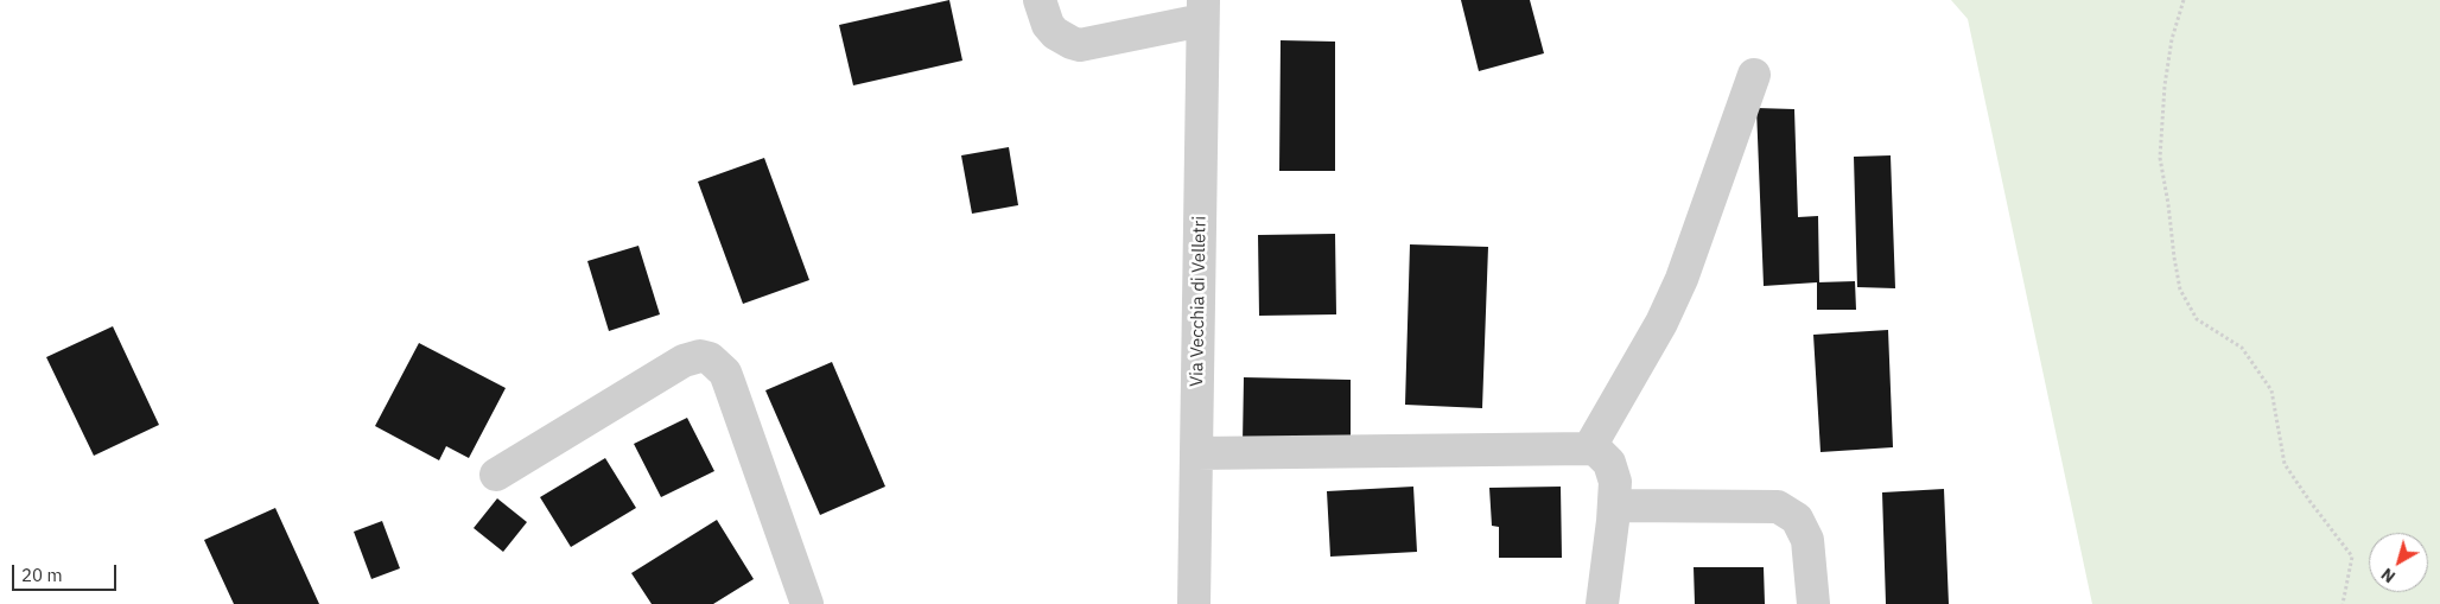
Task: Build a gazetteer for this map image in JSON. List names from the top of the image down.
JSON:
{
  "streets": {
    "street": ["Via Vecchia di Velletri"]
  },
  "scale_bar": "20 m",
  "north": "bottom left"
}
